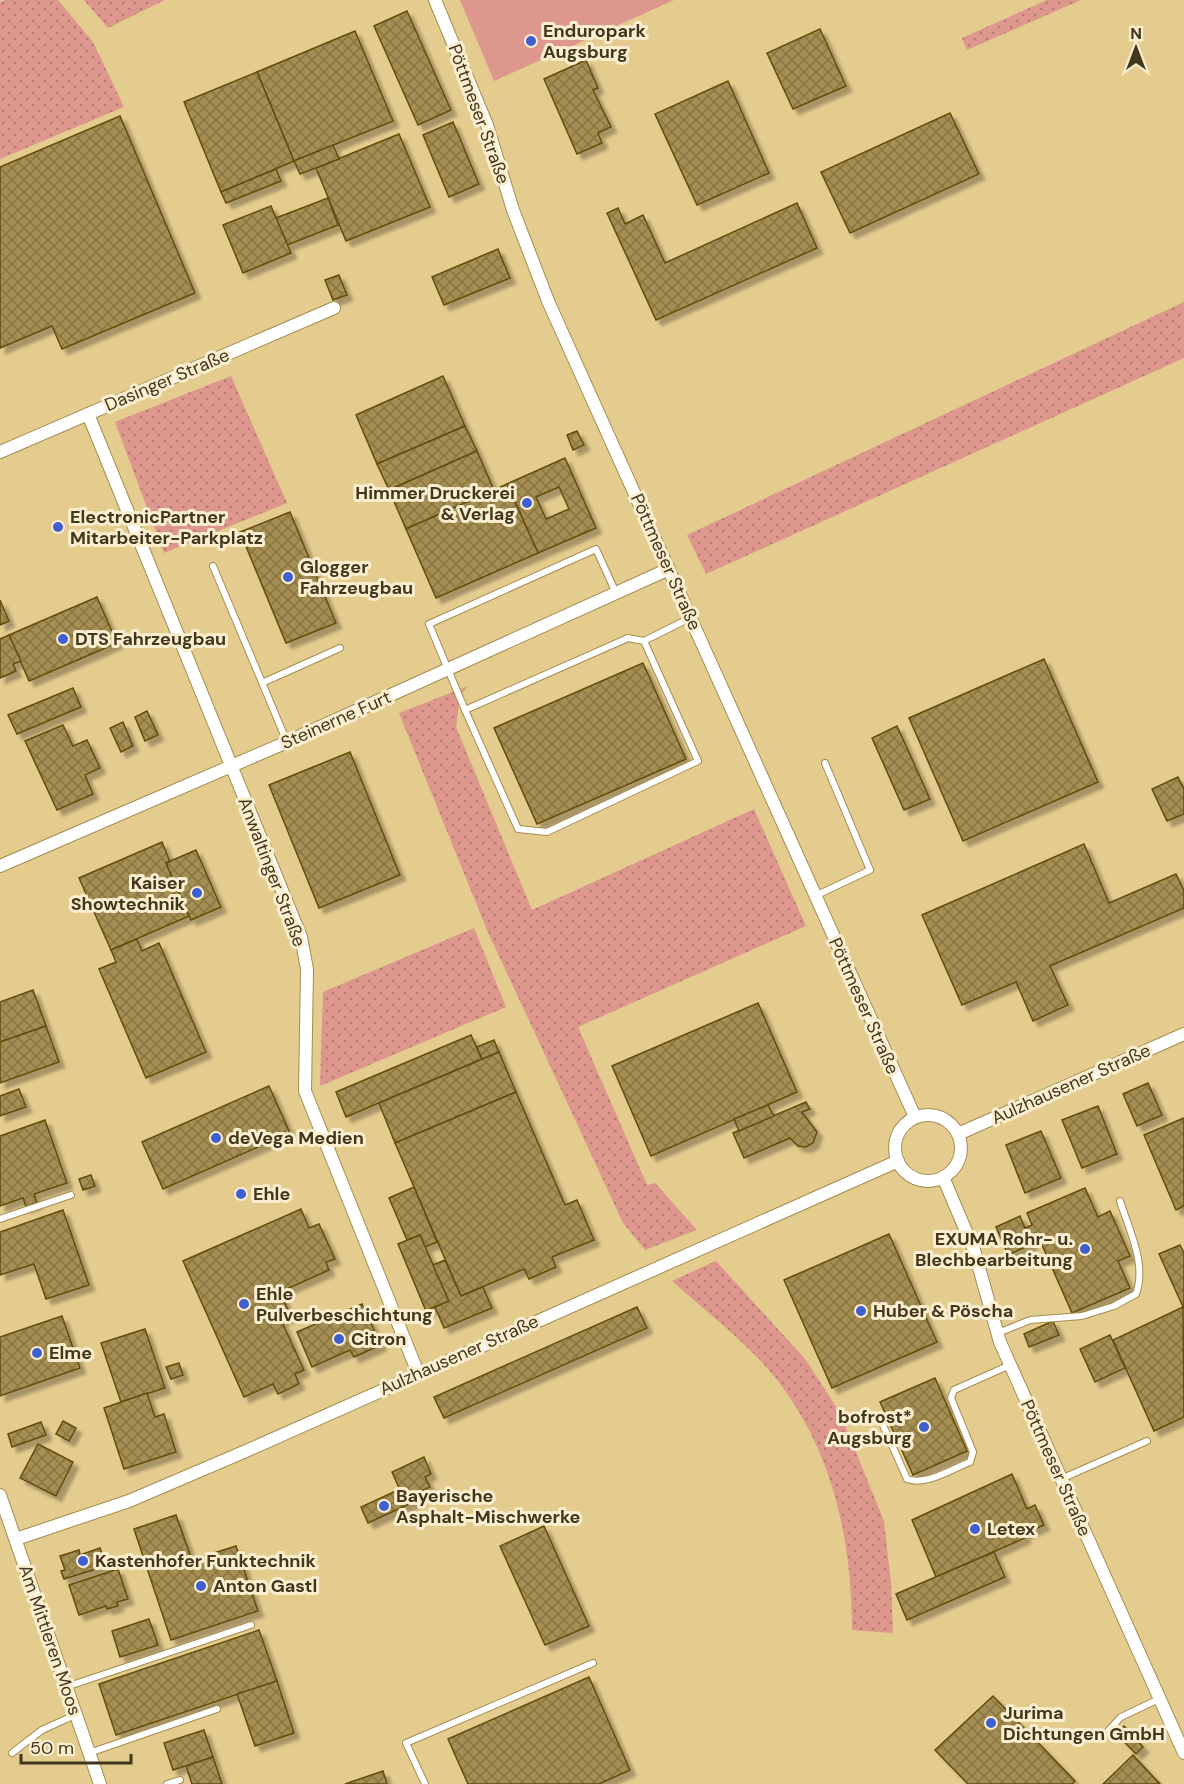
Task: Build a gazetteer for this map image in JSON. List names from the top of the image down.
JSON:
{
  "streets": {
    "street": [
      "Pöttmeser Straße",
      "Dasinger Straße",
      "Steinerne Furt",
      "Anwaltinger Straße",
      "Aulzhausener Straße",
      "Am Mittleren Moos"
    ]
  },
  "crossings": [
    ["Pöttmeser Straße", "Steinerne Furt"],
    ["Pöttmeser Straße", "Aulzhausener Straße"],
    ["Dasinger Straße", "Anwaltinger Straße"],
    ["Steinerne Furt", "Anwaltinger Straße"],
    ["Anwaltinger Straße", "Aulzhausener Straße"],
    ["Aulzhausener Straße", "Am Mittleren Moos"]
  ],
  "places": [
    "Enduropark Augsburg",
    "Himmer Druckerei & Verlag",
    "ElectronicPartner Mitarbeiter-Parkplatz",
    "Glogger Fahrzeugbau",
    "DTS Fahrzeugbau",
    "Kaiser Showtechnik",
    "deVega Medien",
    "Ehle",
    "EXUMA Rohr- u. Blechbearbeitung",
    "Ehle Pulverbeschichtung",
    "Huber & Pöscha",
    "Citron",
    "Elme",
    "bofrost* Augsburg",
    "Bayerische Asphalt-Mischwerke",
    "Letex",
    "Kastenhofer Funktechnik",
    "Anton Gastl",
    "Jurima Dichtungen GmbH"
  ],
  "scale_bar": "50 m",
  "north": "top"
}
